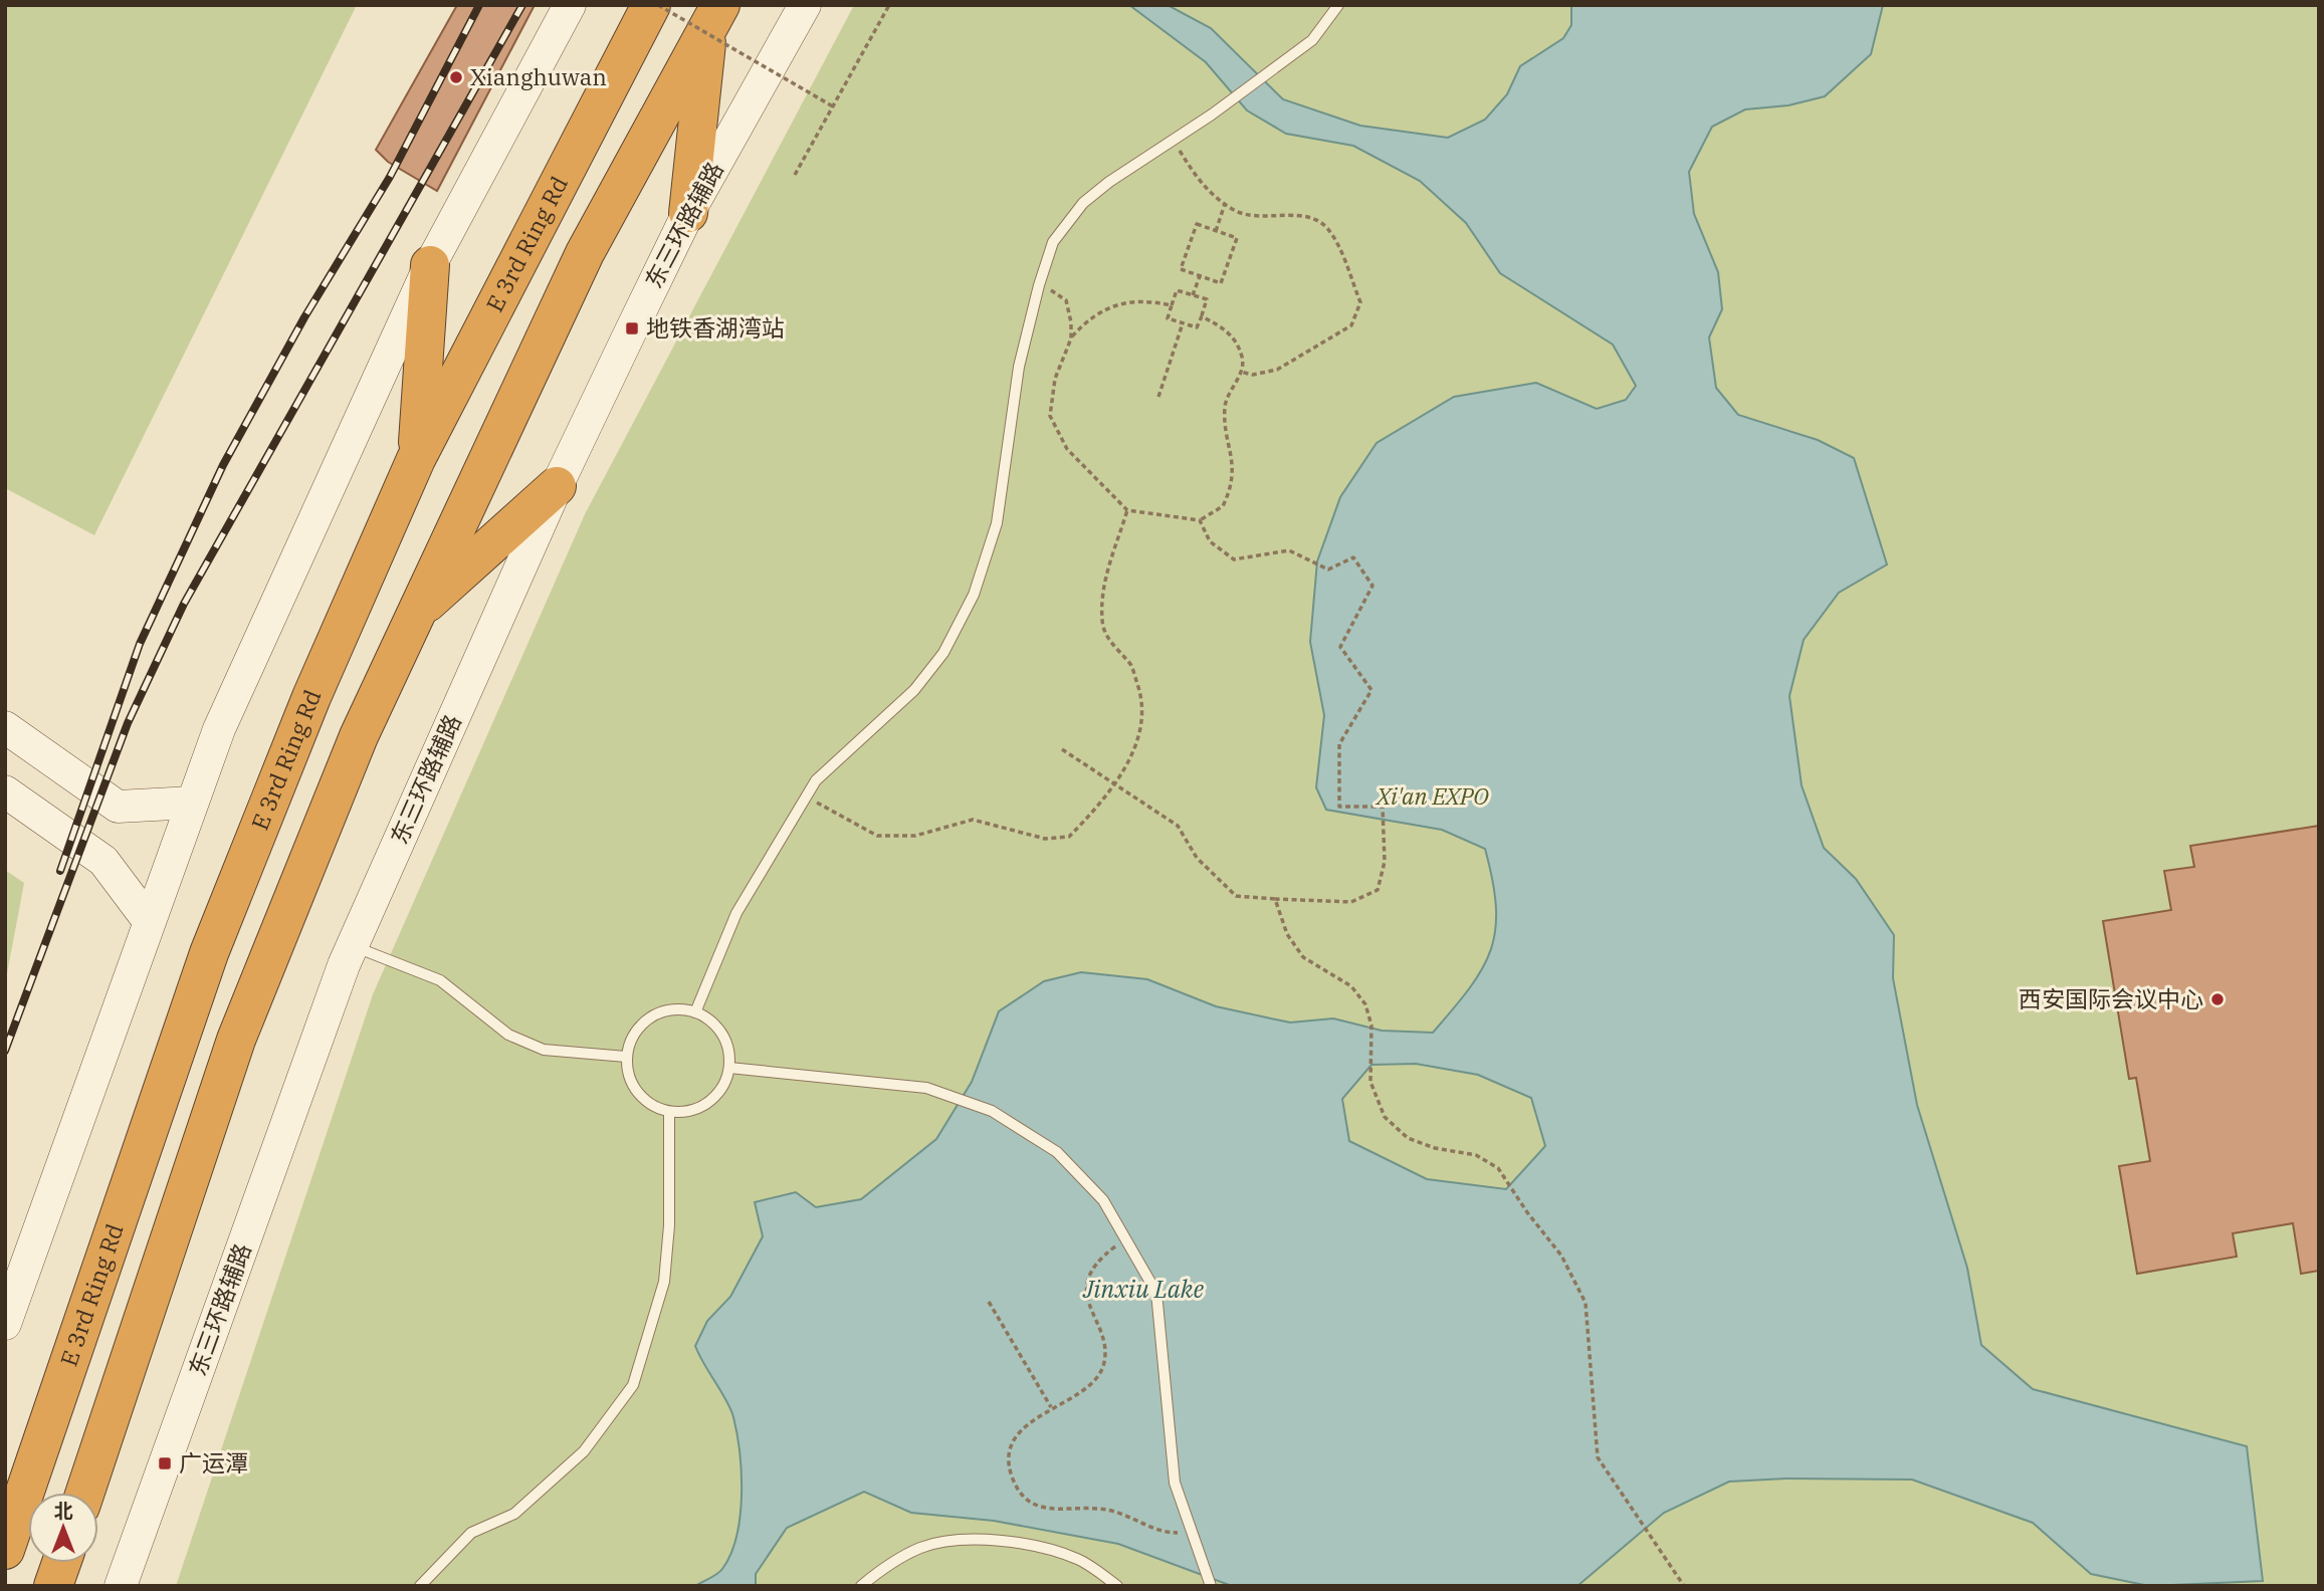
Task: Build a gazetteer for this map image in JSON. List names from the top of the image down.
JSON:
{
  "streets": {
    "highway": ["E 3rd Ring Rd"],
    "main road": ["东三环路辅路"]
  },
  "water": ["Jinxiu Lake"],
  "parks": ["Xi'an EXPO"],
  "places": {
    "other": ["Xianghuwan", "西安国际会议中心"],
    "transit": ["地铁香湖湾站", "广运潭"]
  },
  "north": "top"
}
